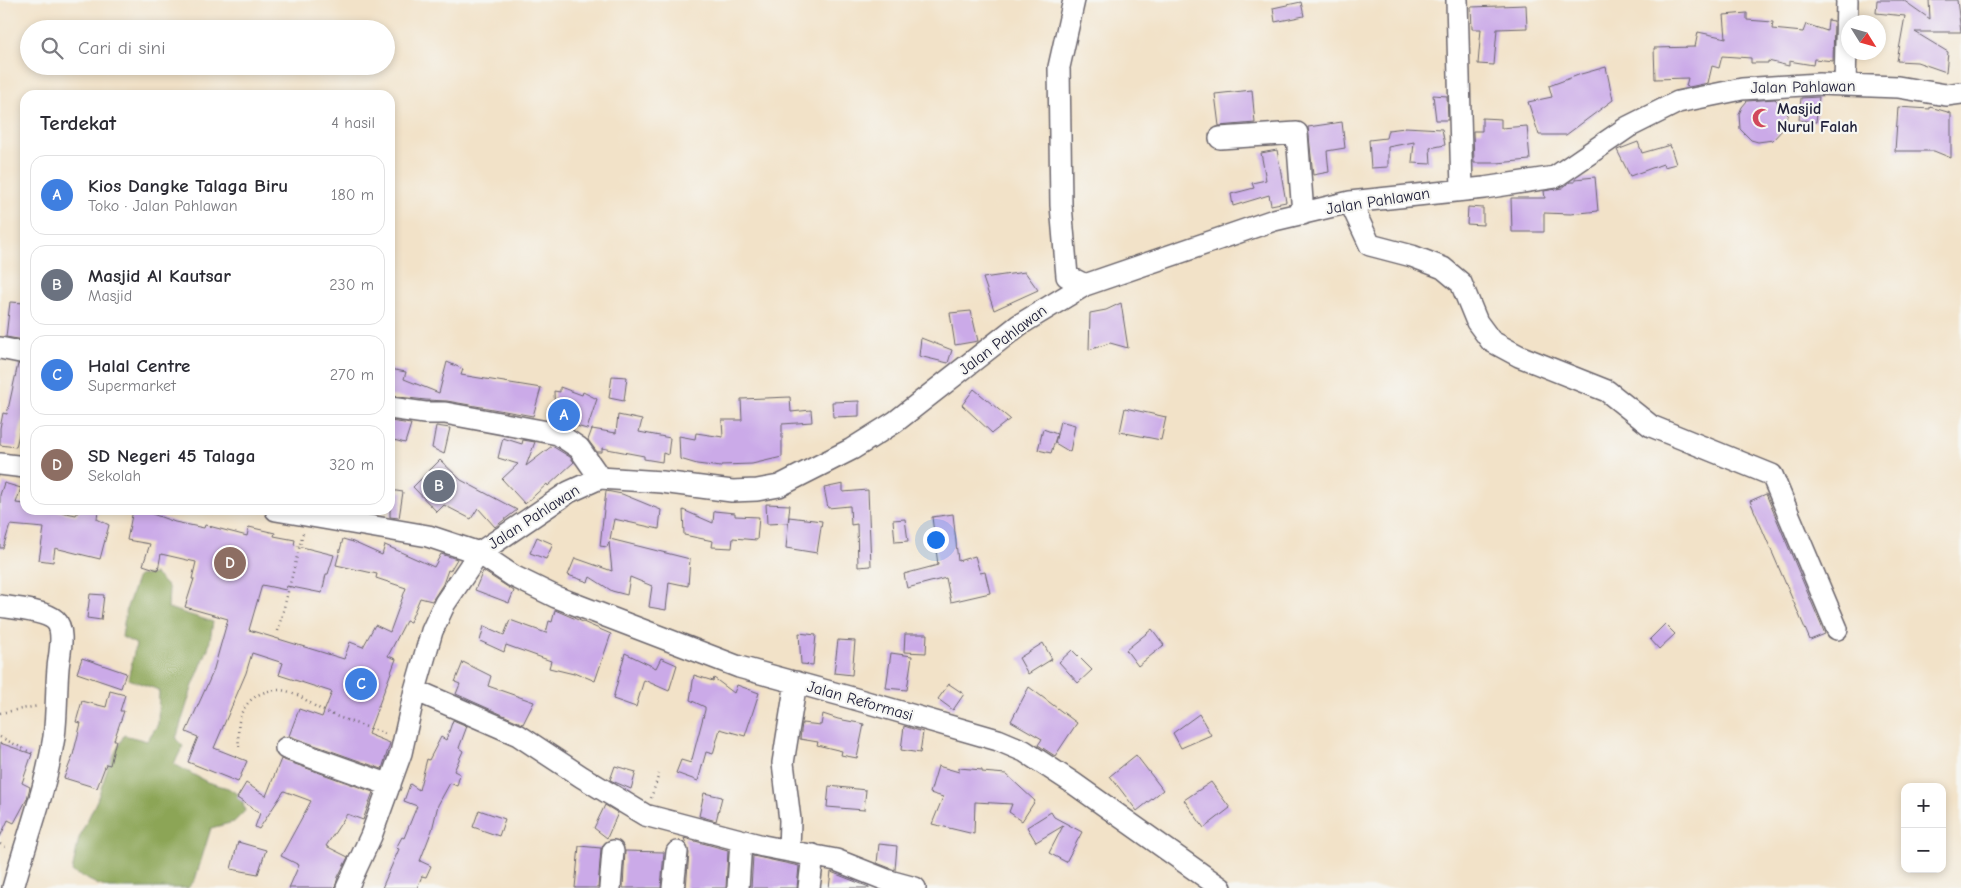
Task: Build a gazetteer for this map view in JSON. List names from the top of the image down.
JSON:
{
  "streets": {
    "street": ["Jalan Pahlawan", "Jalan Reformasi"]
  },
  "crossings": [
    ["Jalan Pahlawan", "Jalan Reformasi"]
  ],
  "places": {
    "mosque": ["Masjid Nurul Falah"]
  },
  "north": "bottom right",
  "page": {
    "search": "Cari di sini",
    "heading": ["Terdekat", "4 hasil"],
    "list": [
      {
        "mark": "A",
        "name": "Kios Dangke Talaga Biru",
        "note": "Toko · Jalan Pahlawan",
        "value": "180 m"
      },
      {
        "mark": "B",
        "name": "Masjid Al Kautsar",
        "note": "Masjid",
        "value": "230 m"
      },
      {
        "mark": "C",
        "name": "Halal Centre",
        "note": "Supermarket",
        "value": "270 m"
      },
      {
        "mark": "D",
        "name": "SD Negeri 45 Talaga",
        "note": "Sekolah",
        "value": "320 m"
      }
    ],
    "pins": [
      "A",
      "B",
      "D",
      "C"
    ],
    "map_buttons": ["+", "−"]
  }
}
